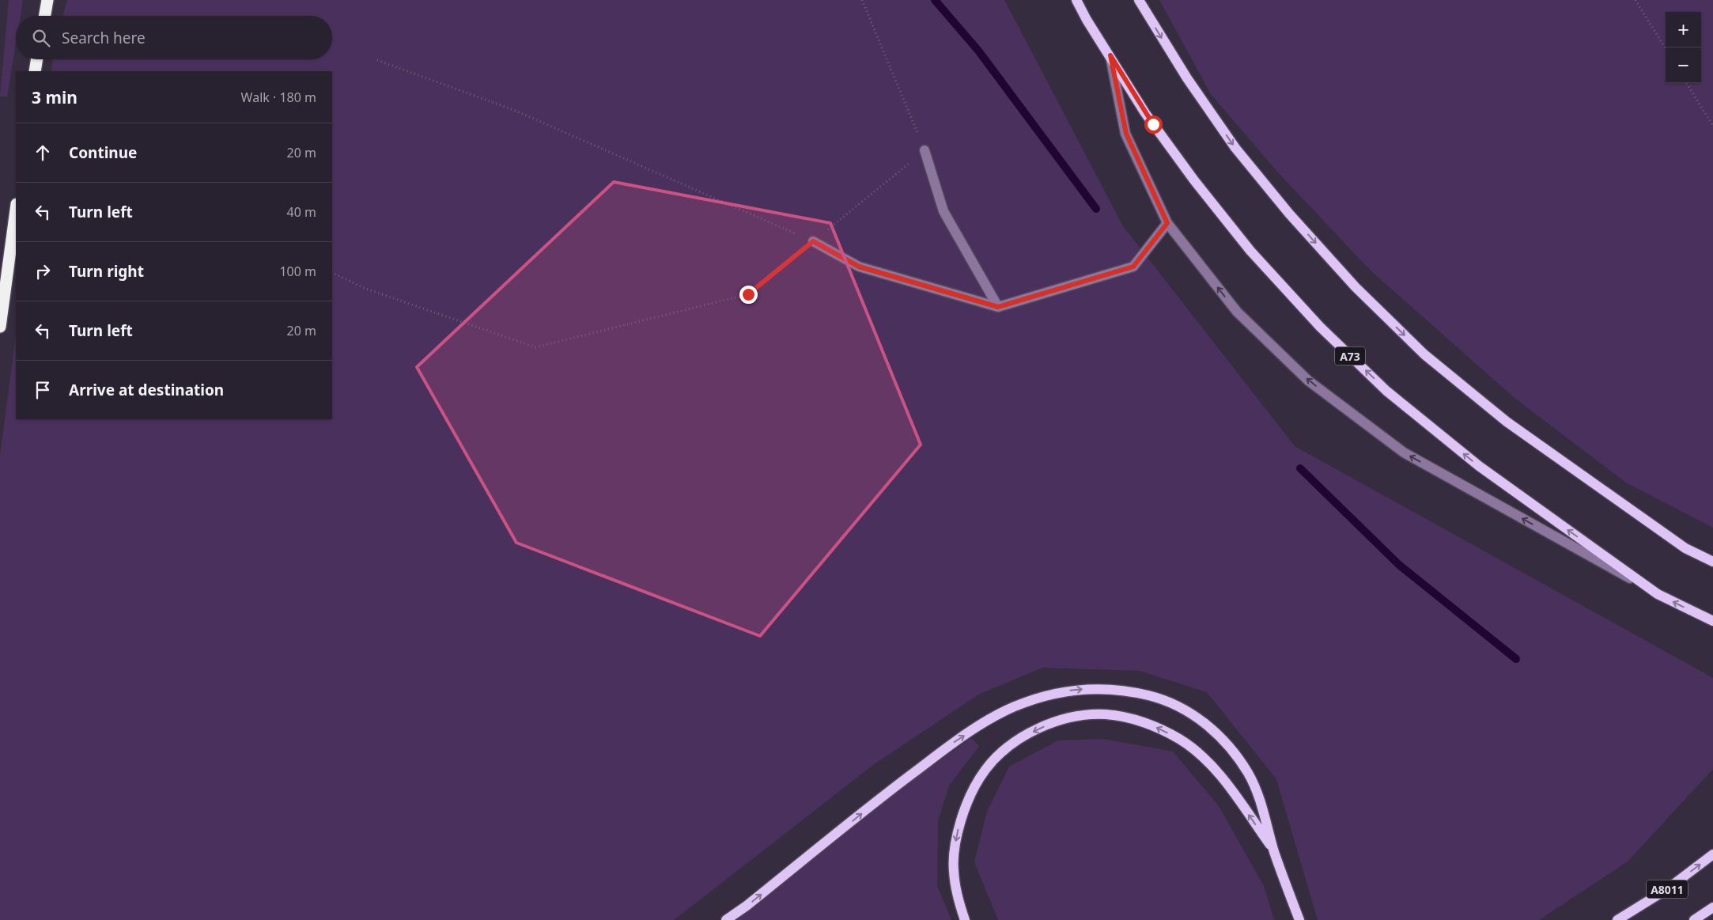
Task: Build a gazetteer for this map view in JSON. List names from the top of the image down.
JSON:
{
  "streets": {
    "main road": ["A73", "A8011"]
  },
  "page": {
    "map_buttons": ["+", "−"],
    "search": "Search here",
    "heading": ["3 min", "Walk · 180 m"],
    "list": [
      ["Continue", "20 m"],
      ["Turn left", "40 m"],
      ["Turn right", "100 m"],
      ["Turn left", "20 m"],
      "Arrive at destination"
    ]
  }
}
